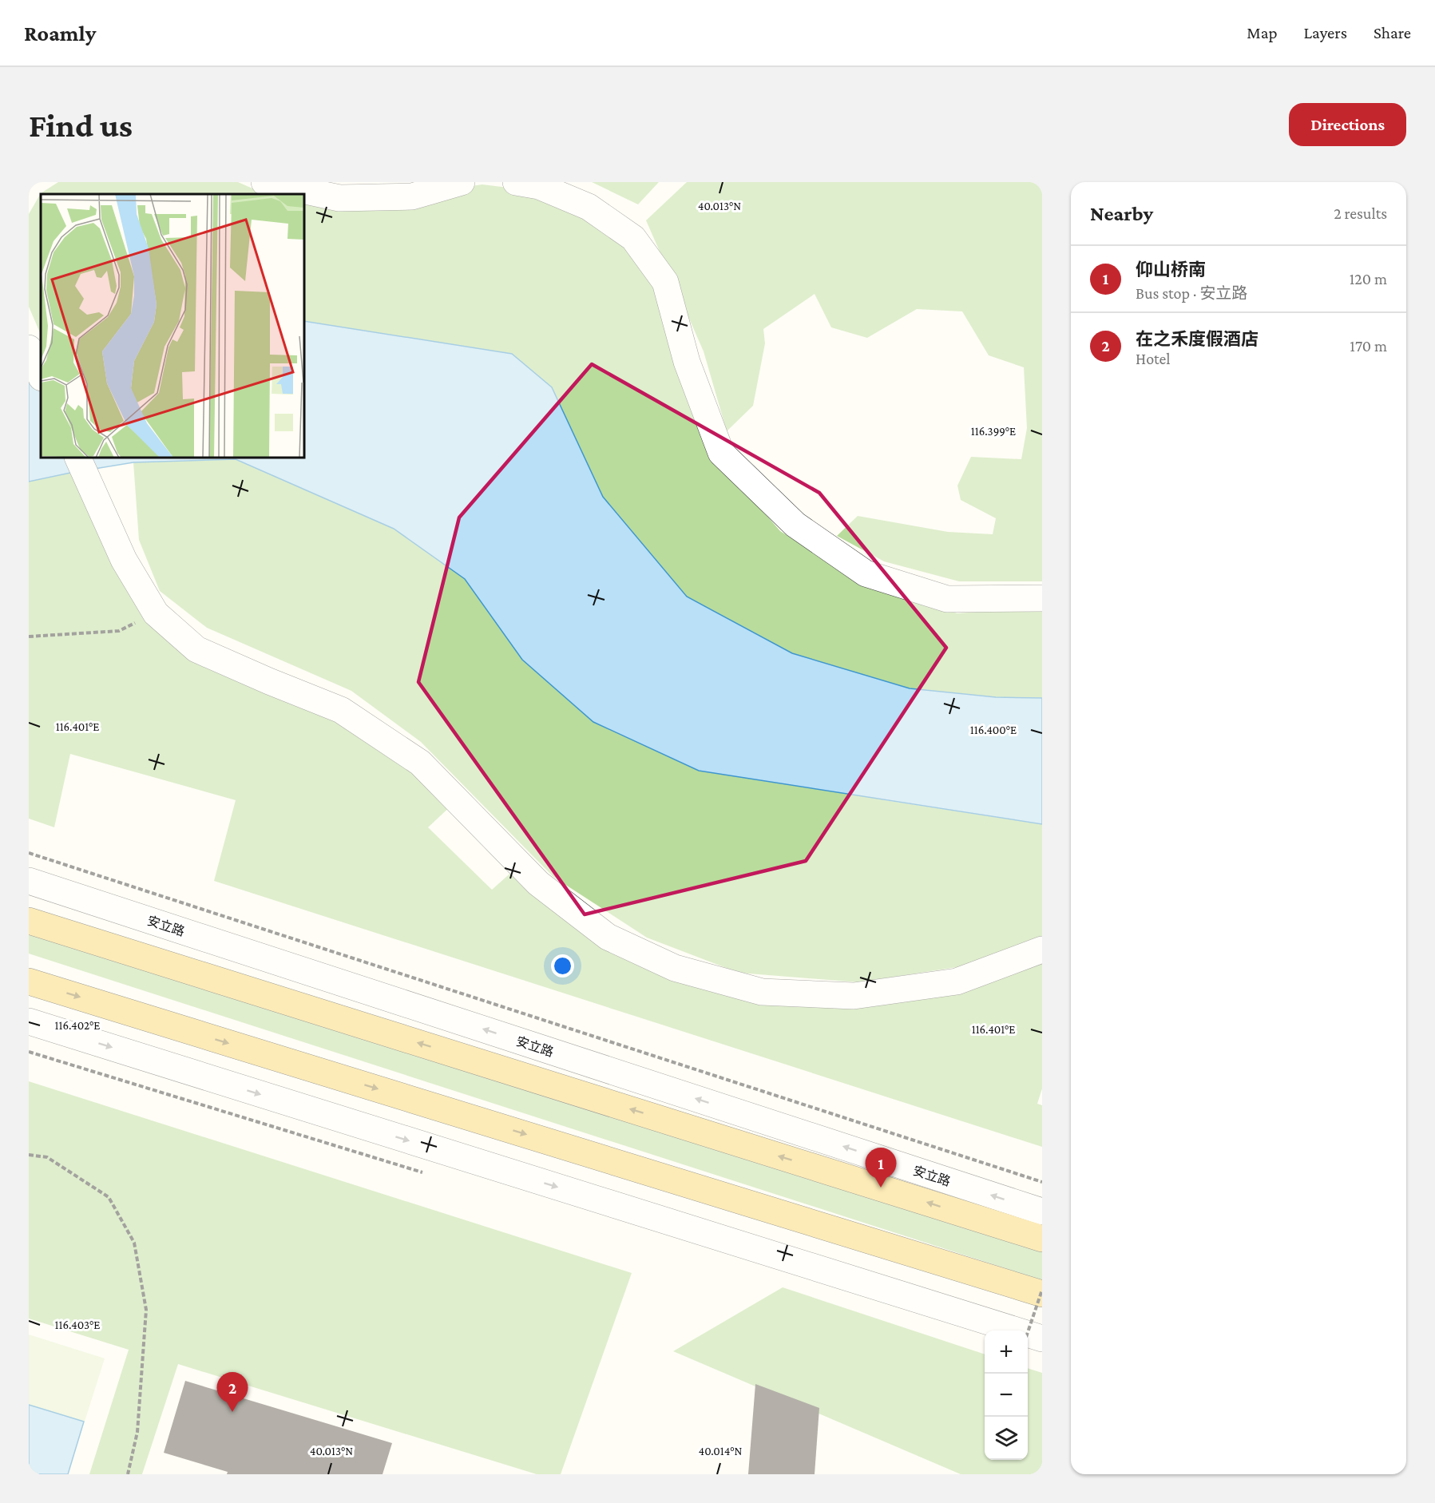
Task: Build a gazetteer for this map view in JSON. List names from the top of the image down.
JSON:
{
  "streets": {
    "main road": ["安立路"]
  },
  "page": {
    "header": "Roamly",
    "nav": ["Map", "Layers", "Share"],
    "buttons": "Directions",
    "title": "Find us",
    "heading": ["Nearby", "2 results"],
    "list": [
      {
        "mark": "1",
        "name": "仰山桥南",
        "note": "Bus stop · 安立路",
        "value": "120 m"
      },
      {
        "mark": "2",
        "name": "在之禾度假酒店",
        "note": "Hotel",
        "value": "170 m"
      }
    ],
    "pins": ["1", "2"],
    "map_buttons": ["+", "−"]
  },
  "coordinates": [
    "40.013°N",
    "116.399°E",
    "116.401°E",
    "116.400°E",
    "116.402°E",
    "116.403°E",
    "40.014°N"
  ]
}
